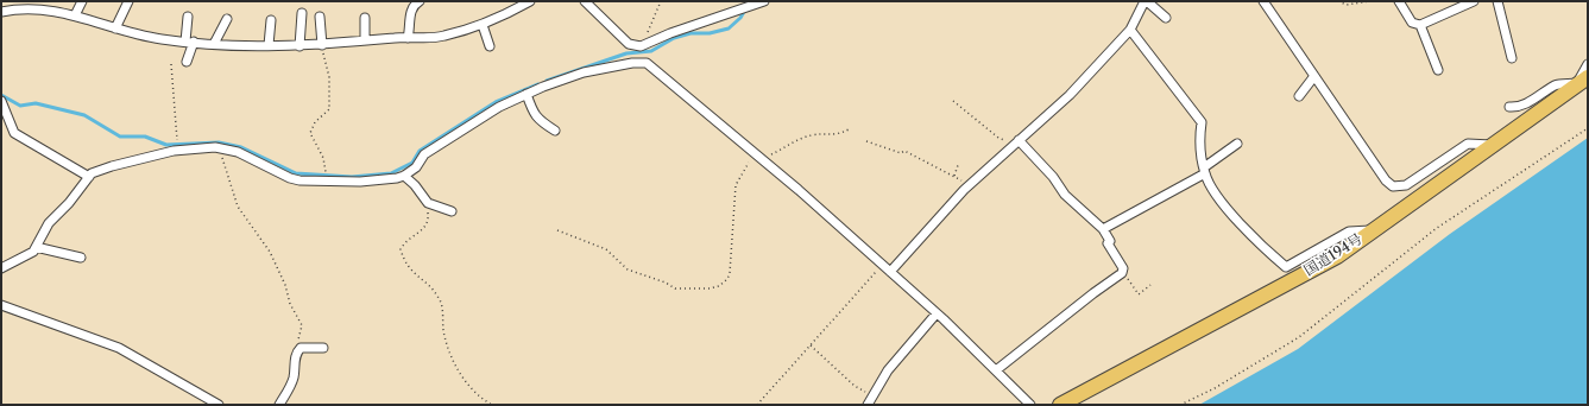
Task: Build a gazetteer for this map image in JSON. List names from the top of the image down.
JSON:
{
  "streets": {
    "highway": ["国道194号"]
  }
}
